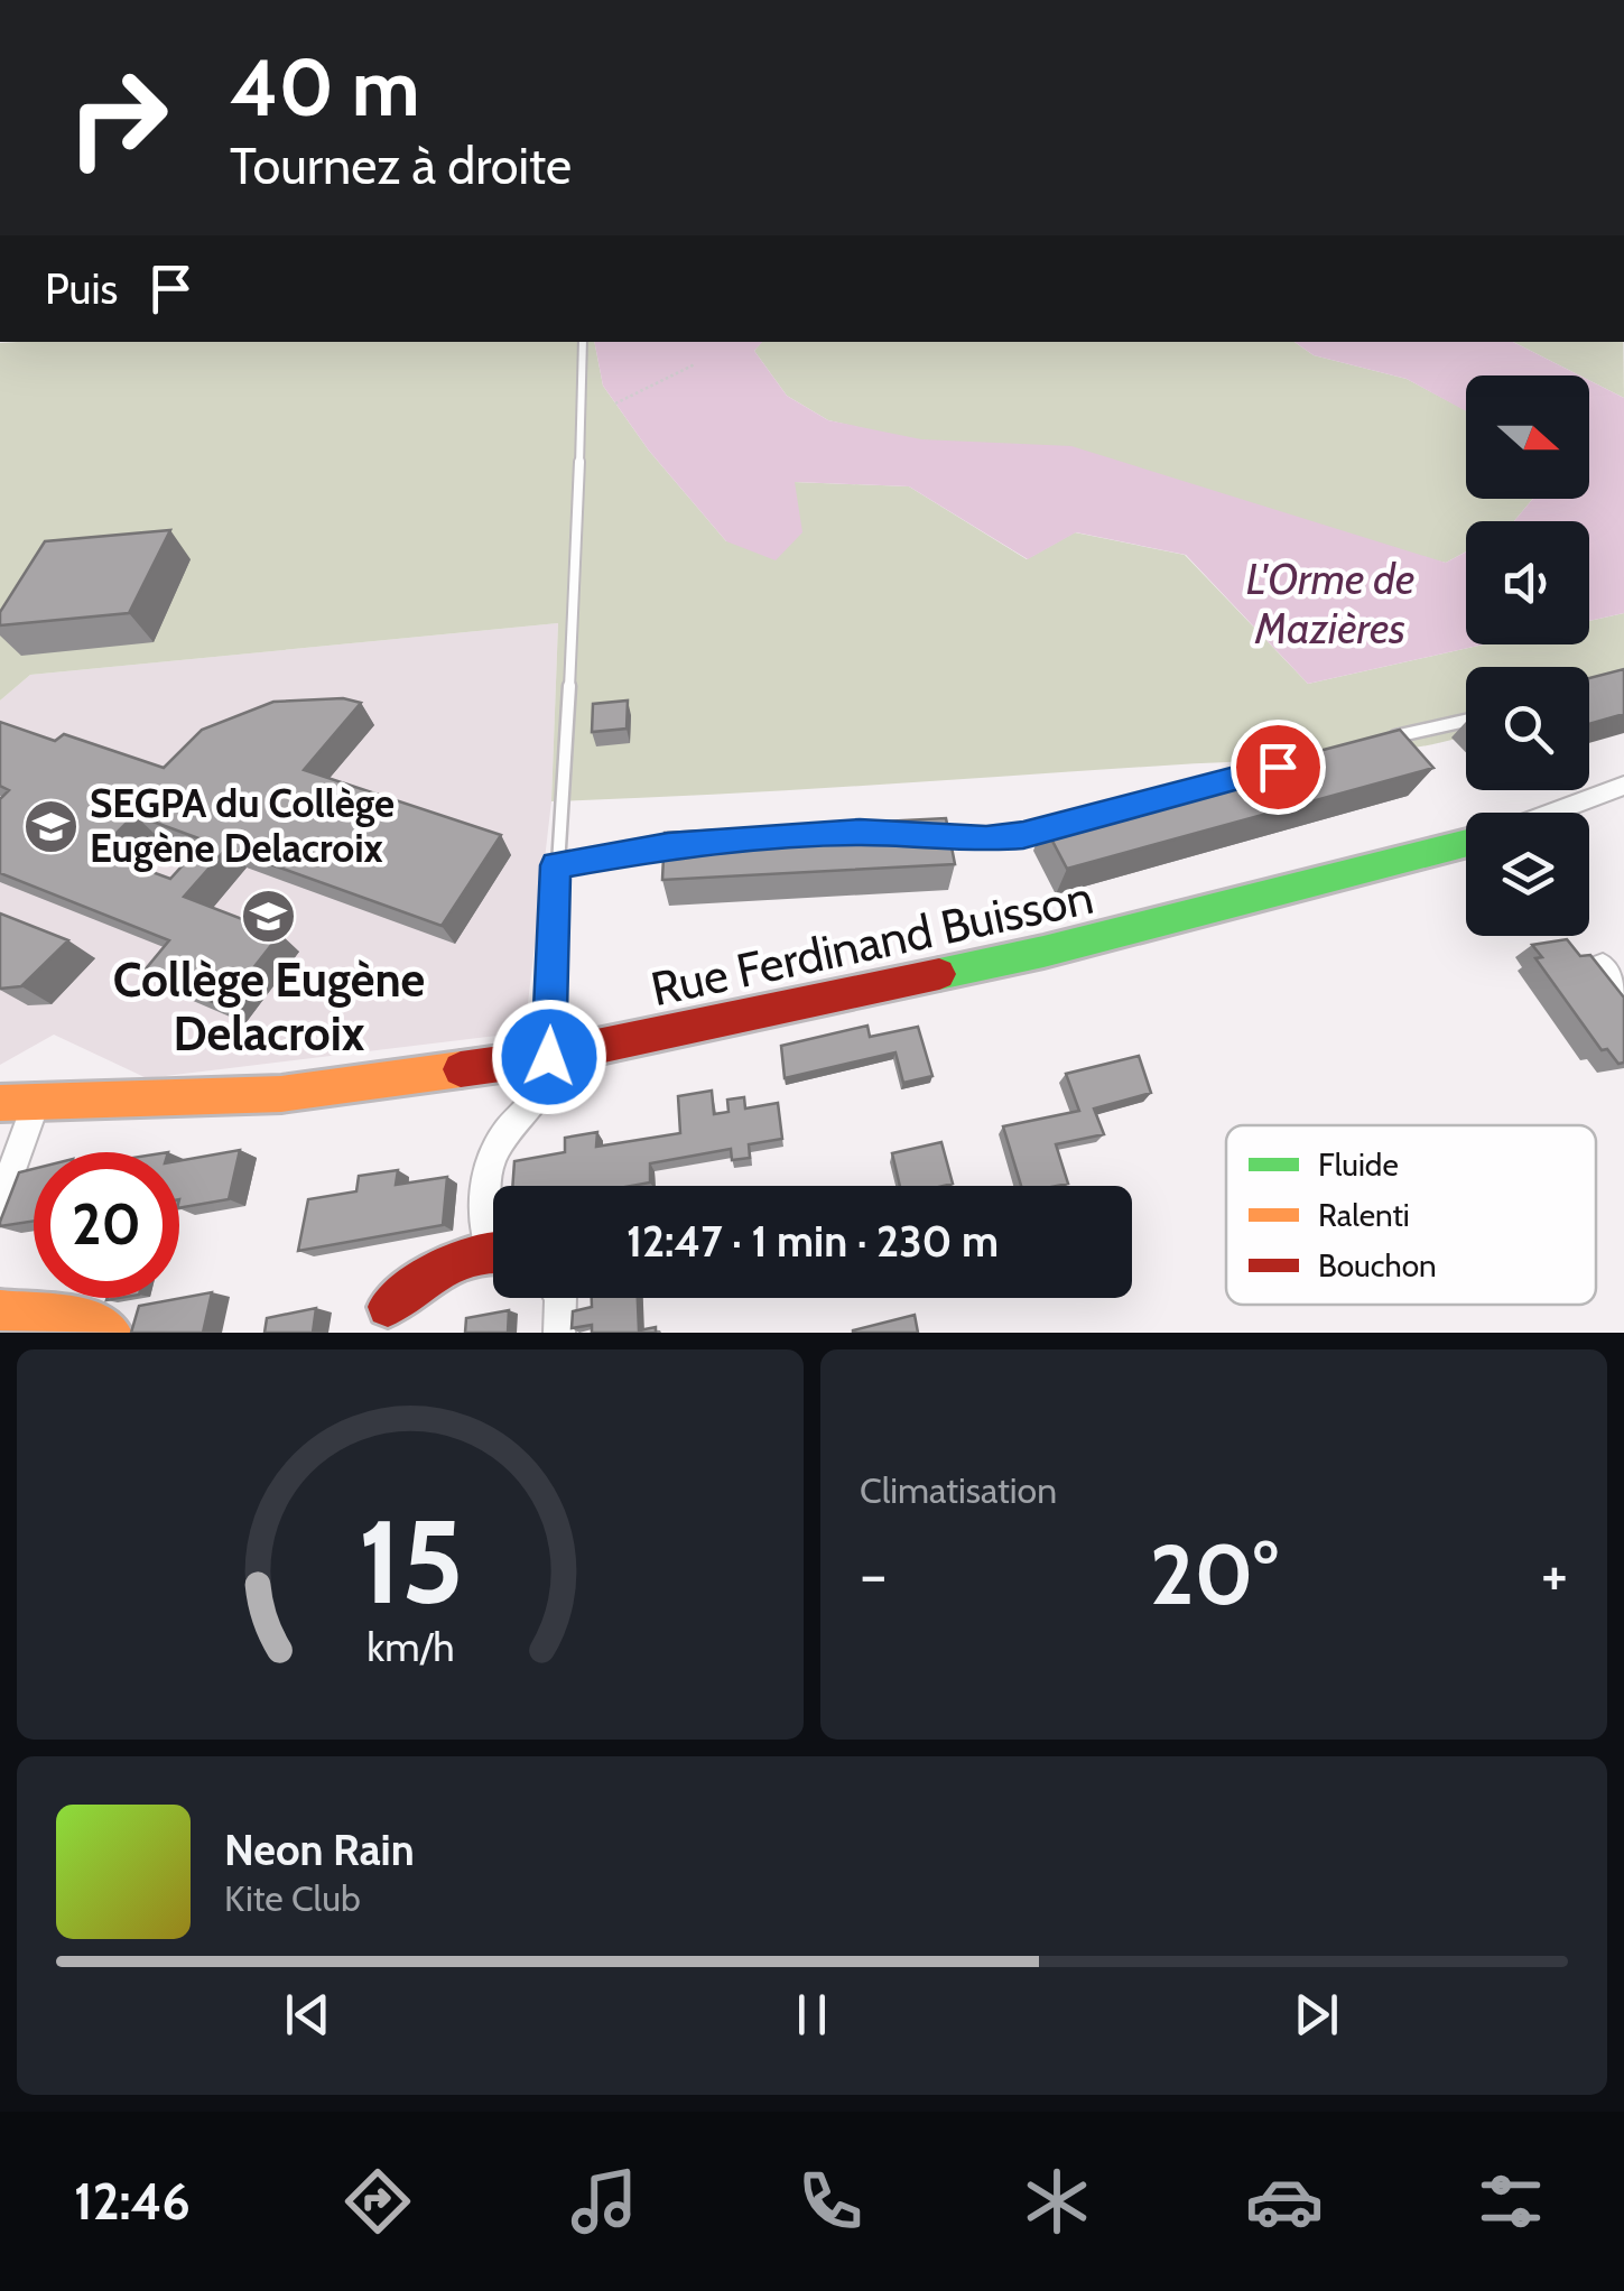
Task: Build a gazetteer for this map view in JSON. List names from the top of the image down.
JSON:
{
  "streets": {
    "street": ["Rue Ferdinand Buisson"]
  },
  "water": ["L'Orme de Mazières"],
  "places": {
    "school or university": ["SEGPA du Collège Eugène Delacroix", "Collège Eugène Delacroix"]
  },
  "legend": ["Fluide", "Ralenti", "Bouchon"],
  "north": "right",
  "page": {
    "turn": ["40 m", "Tournez à droite"],
    "then": "Puis",
    "limit": "20",
    "trip": "12:47 · 1 min · 230 m",
    "tile": "Climatisation",
    "heat": ["−", "20°", "+"],
    "song": ["Neon Rain", "Kite Club"],
    "tabs": "12:46",
    "gauge": ["15", "km/h"]
  }
}
